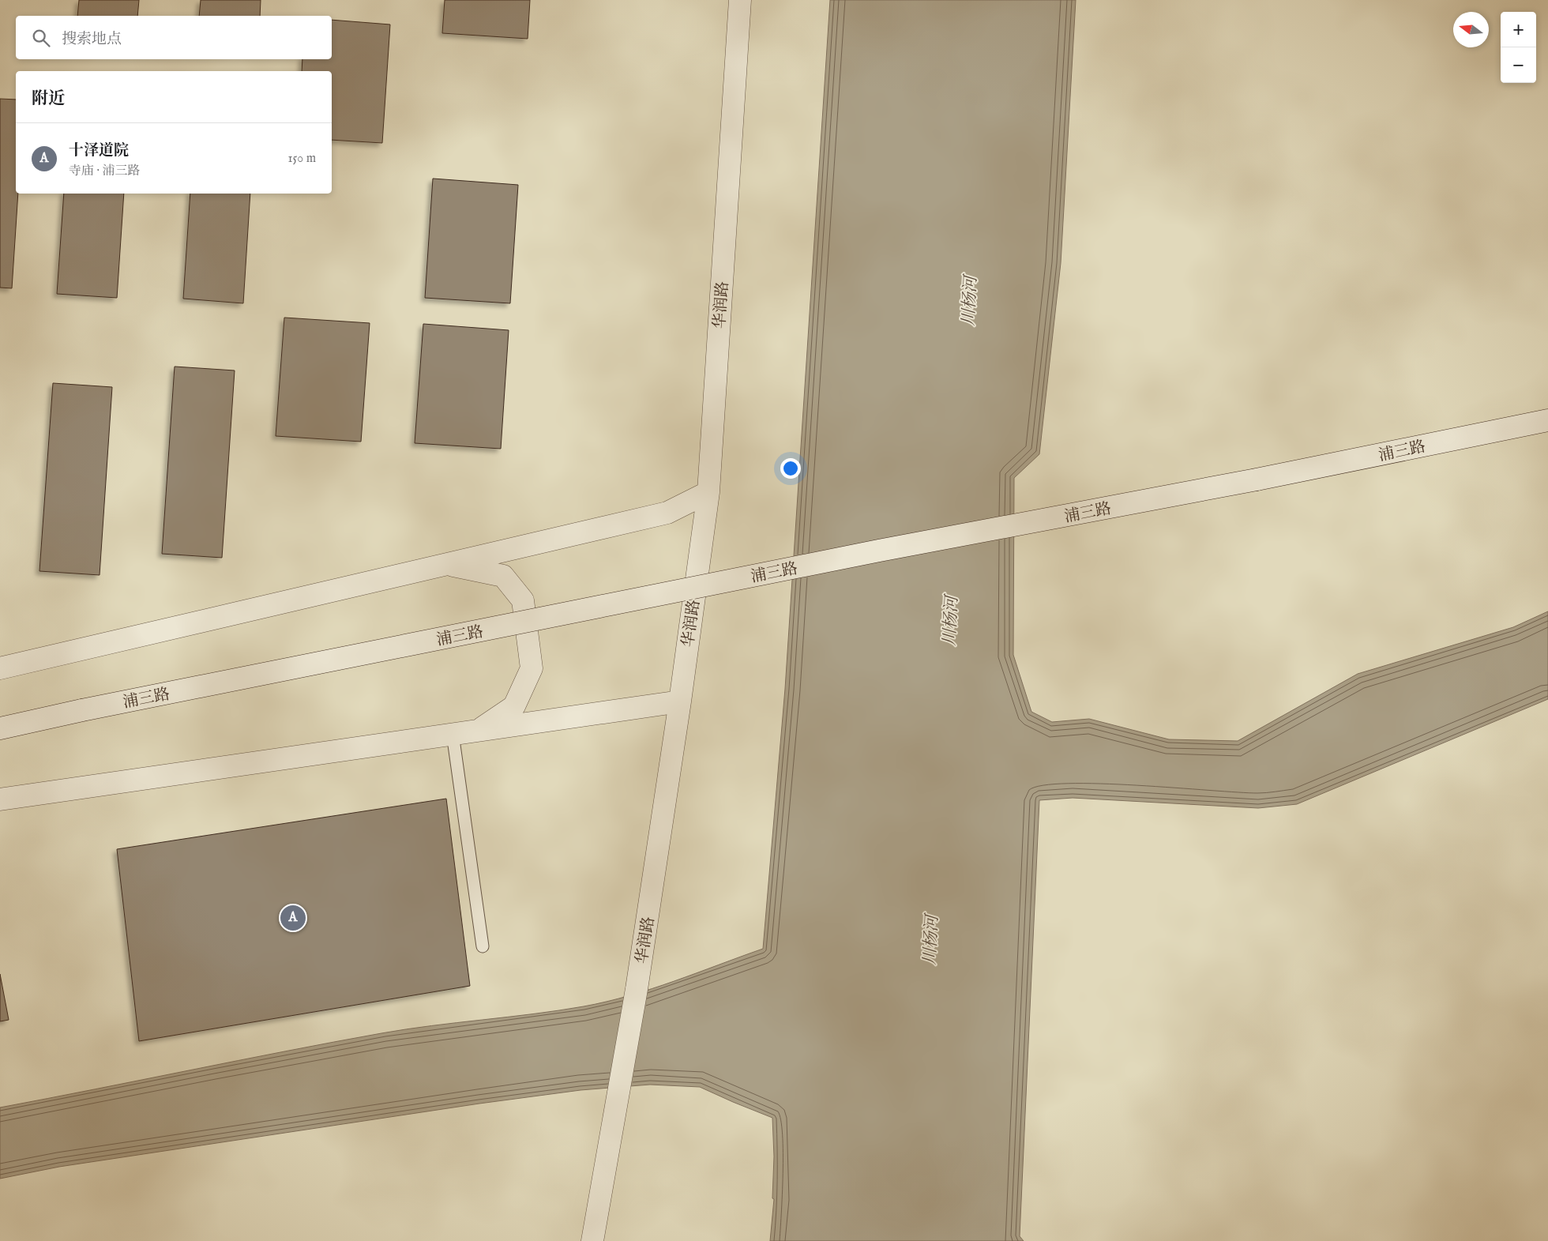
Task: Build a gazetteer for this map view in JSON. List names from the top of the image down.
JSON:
{
  "streets": {
    "street": ["华润路", "浦三路"]
  },
  "water": ["川杨河"],
  "north": "left",
  "page": {
    "map_buttons": ["+", "−"],
    "search": "搜索地点",
    "heading": "附近",
    "list": [
      {
        "mark": "A",
        "name": "十泽道院",
        "note": "寺庙 · 浦三路",
        "value": "150 m"
      }
    ],
    "pins": "A"
  }
}
